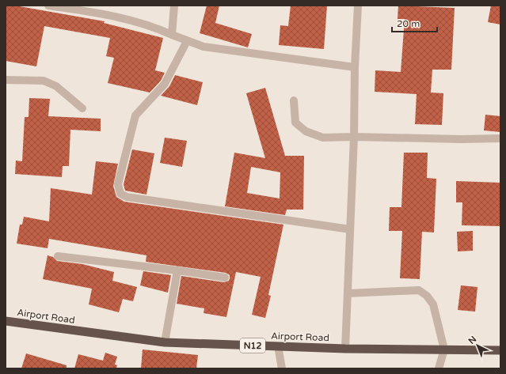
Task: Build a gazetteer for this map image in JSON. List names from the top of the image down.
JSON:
{
  "streets": {
    "highway": ["Airport Road", "N12"]
  },
  "scale_bar": "20 m",
  "north": "top left"
}
